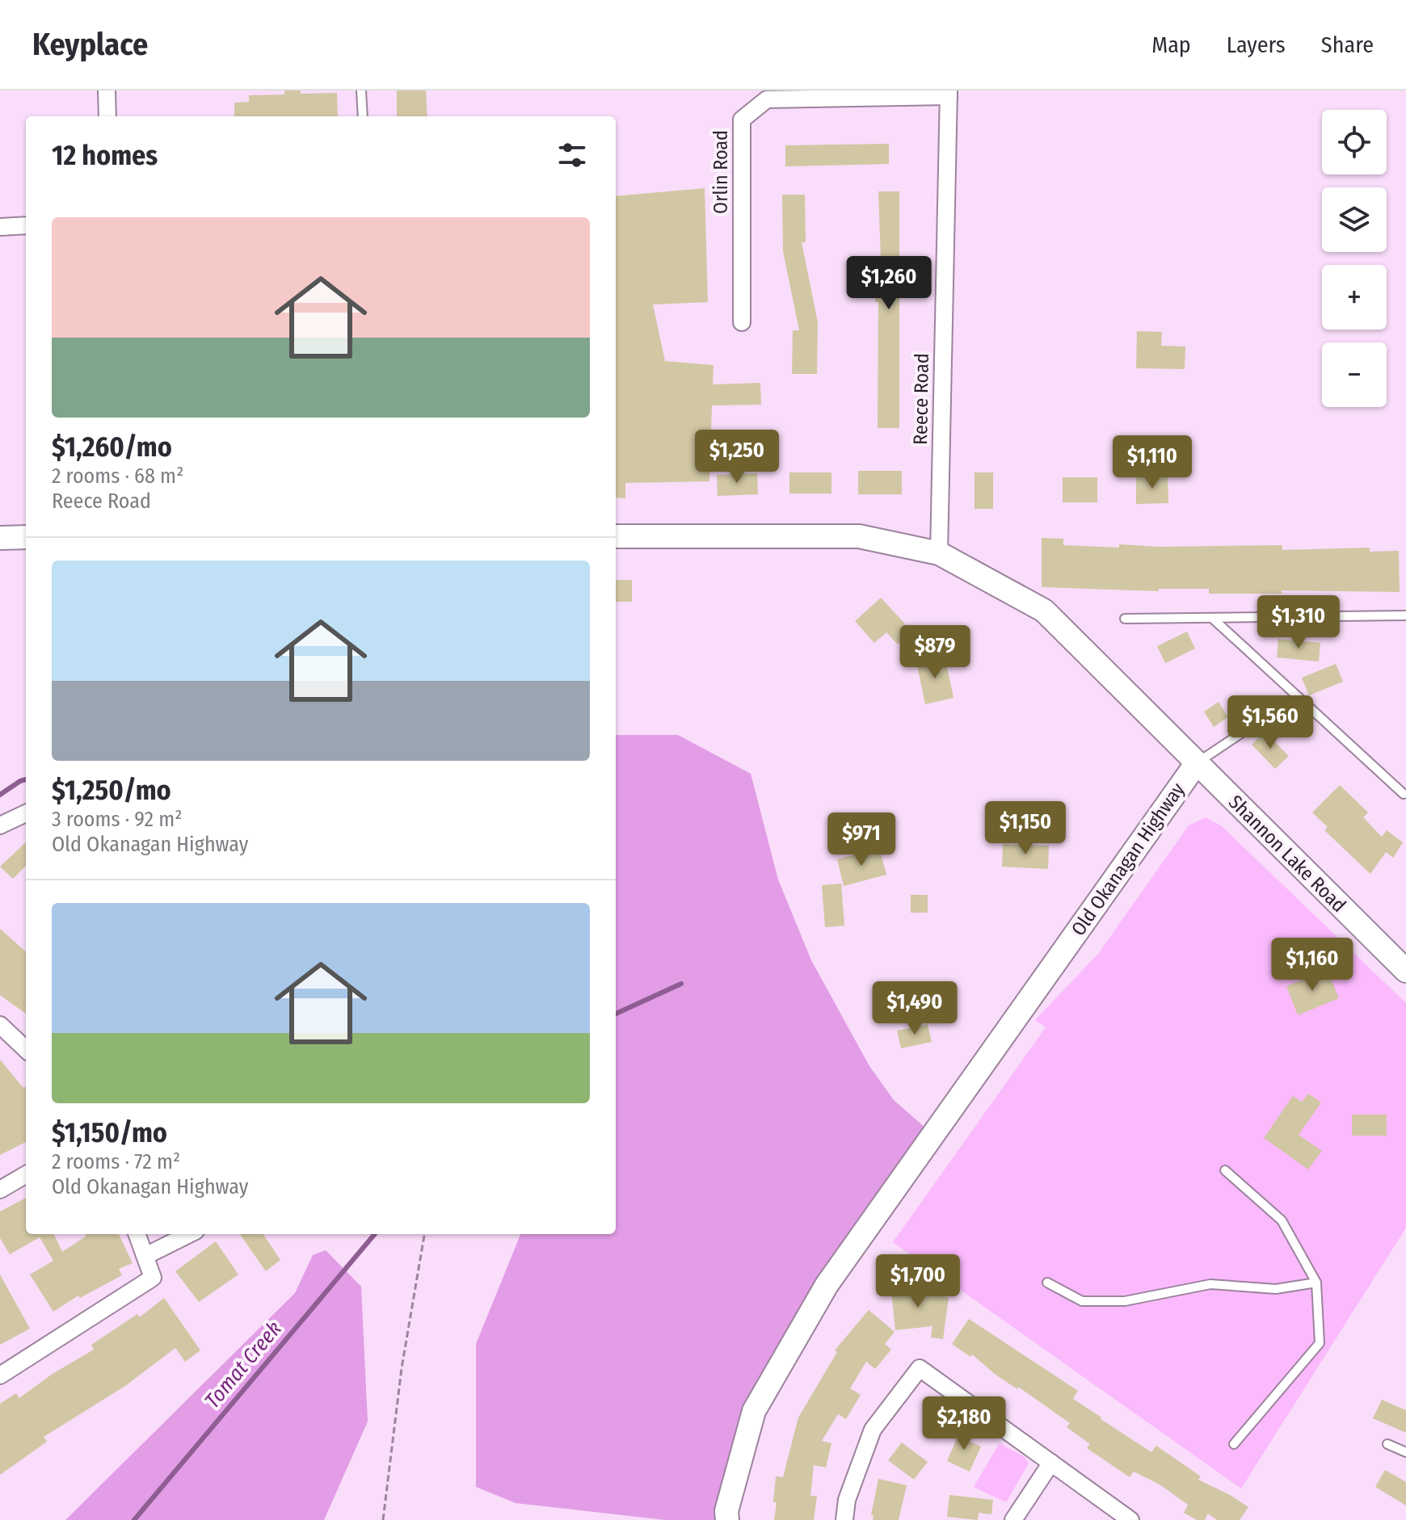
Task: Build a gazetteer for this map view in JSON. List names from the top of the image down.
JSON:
{
  "streets": {
    "main road": ["Shannon Lake Road", "Old Okanagan Highway"],
    "street": ["Orlin Road", "Reece Road"]
  },
  "crossings": [
    ["Orlin Road", "Reece Road"],
    ["Reece Road", "Old Okanagan Highway"],
    ["Shannon Lake Road", "Old Okanagan Highway"]
  ],
  "water": ["Tomat Creek"],
  "page": {
    "header": "Keyplace",
    "nav": ["Map", "Layers", "Share"],
    "map_buttons": ["+", "−"],
    "heading": "12 homes",
    "list": [
      {
        "name": "$1,260/mo",
        "note": "2 rooms · 68 m² · Reece Road"
      },
      {
        "name": "$1,250/mo",
        "note": "3 rooms · 92 m² · Old Okanagan Highway"
      },
      {
        "name": "$1,150/mo",
        "note": "2 rooms · 72 m² · Old Okanagan Highway"
      }
    ],
    "price": [
      "$1,260",
      "$1,250",
      "$1,110",
      "$1,310",
      "$879",
      "$1,560",
      "$1,150",
      "$971",
      "$1,160",
      "$1,490",
      "$1,700",
      "$2,180"
    ]
  }
}
